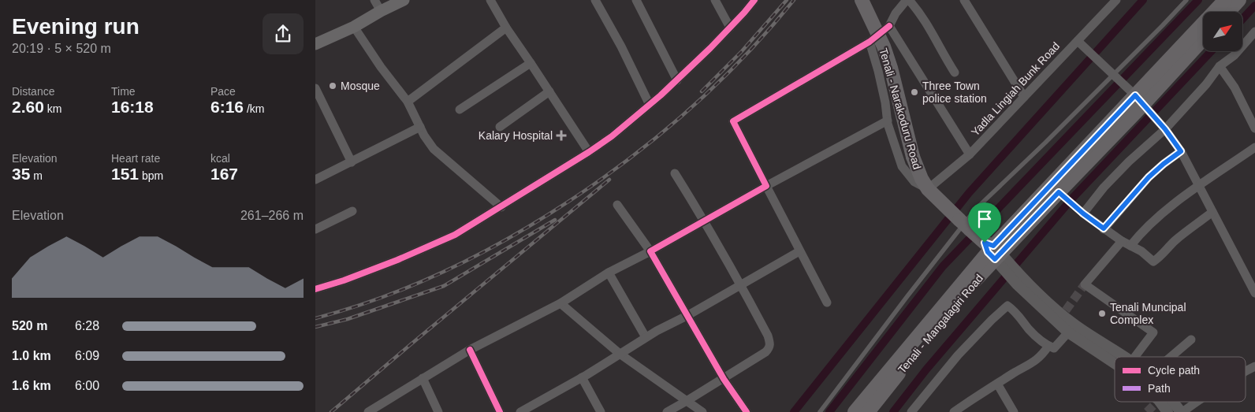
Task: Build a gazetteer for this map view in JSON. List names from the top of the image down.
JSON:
{
  "streets": {
    "main road": ["Tenali - Narakoduru Road", "Tenali - Mangalagiri Road"],
    "street": ["Yadla Lingiah Bunk Road"]
  },
  "crossings": [
    ["Yadla Lingiah Bunk Road", "Tenali - Narakoduru Road"]
  ],
  "places": {
    "other": ["Mosque", "Three Town police station", "Tenali Muncipal Complex"],
    "health": ["Kalary Hospital"]
  },
  "legend": ["Cycle path", "Path"],
  "north": "top right",
  "page": {
    "heading": ["Evening run", "20:19 · 5 × 520 m"],
    "stats": [
      ["Distance", "2.60 km"],
      ["Time", "16:18"],
      ["Pace", "6:16 /km"],
      ["Elevation", "35 m"],
      ["Heart rate", "151 bpm"],
      ["kcal", "167"]
    ],
    "chart": ["Elevation", "261–266 m"],
    "list": [
      {
        "name": "520 m",
        "note": "6:28"
      },
      {
        "name": "1.0 km",
        "note": "6:09"
      },
      {
        "name": "1.6 km",
        "note": "6:00"
      }
    ]
  }
}
